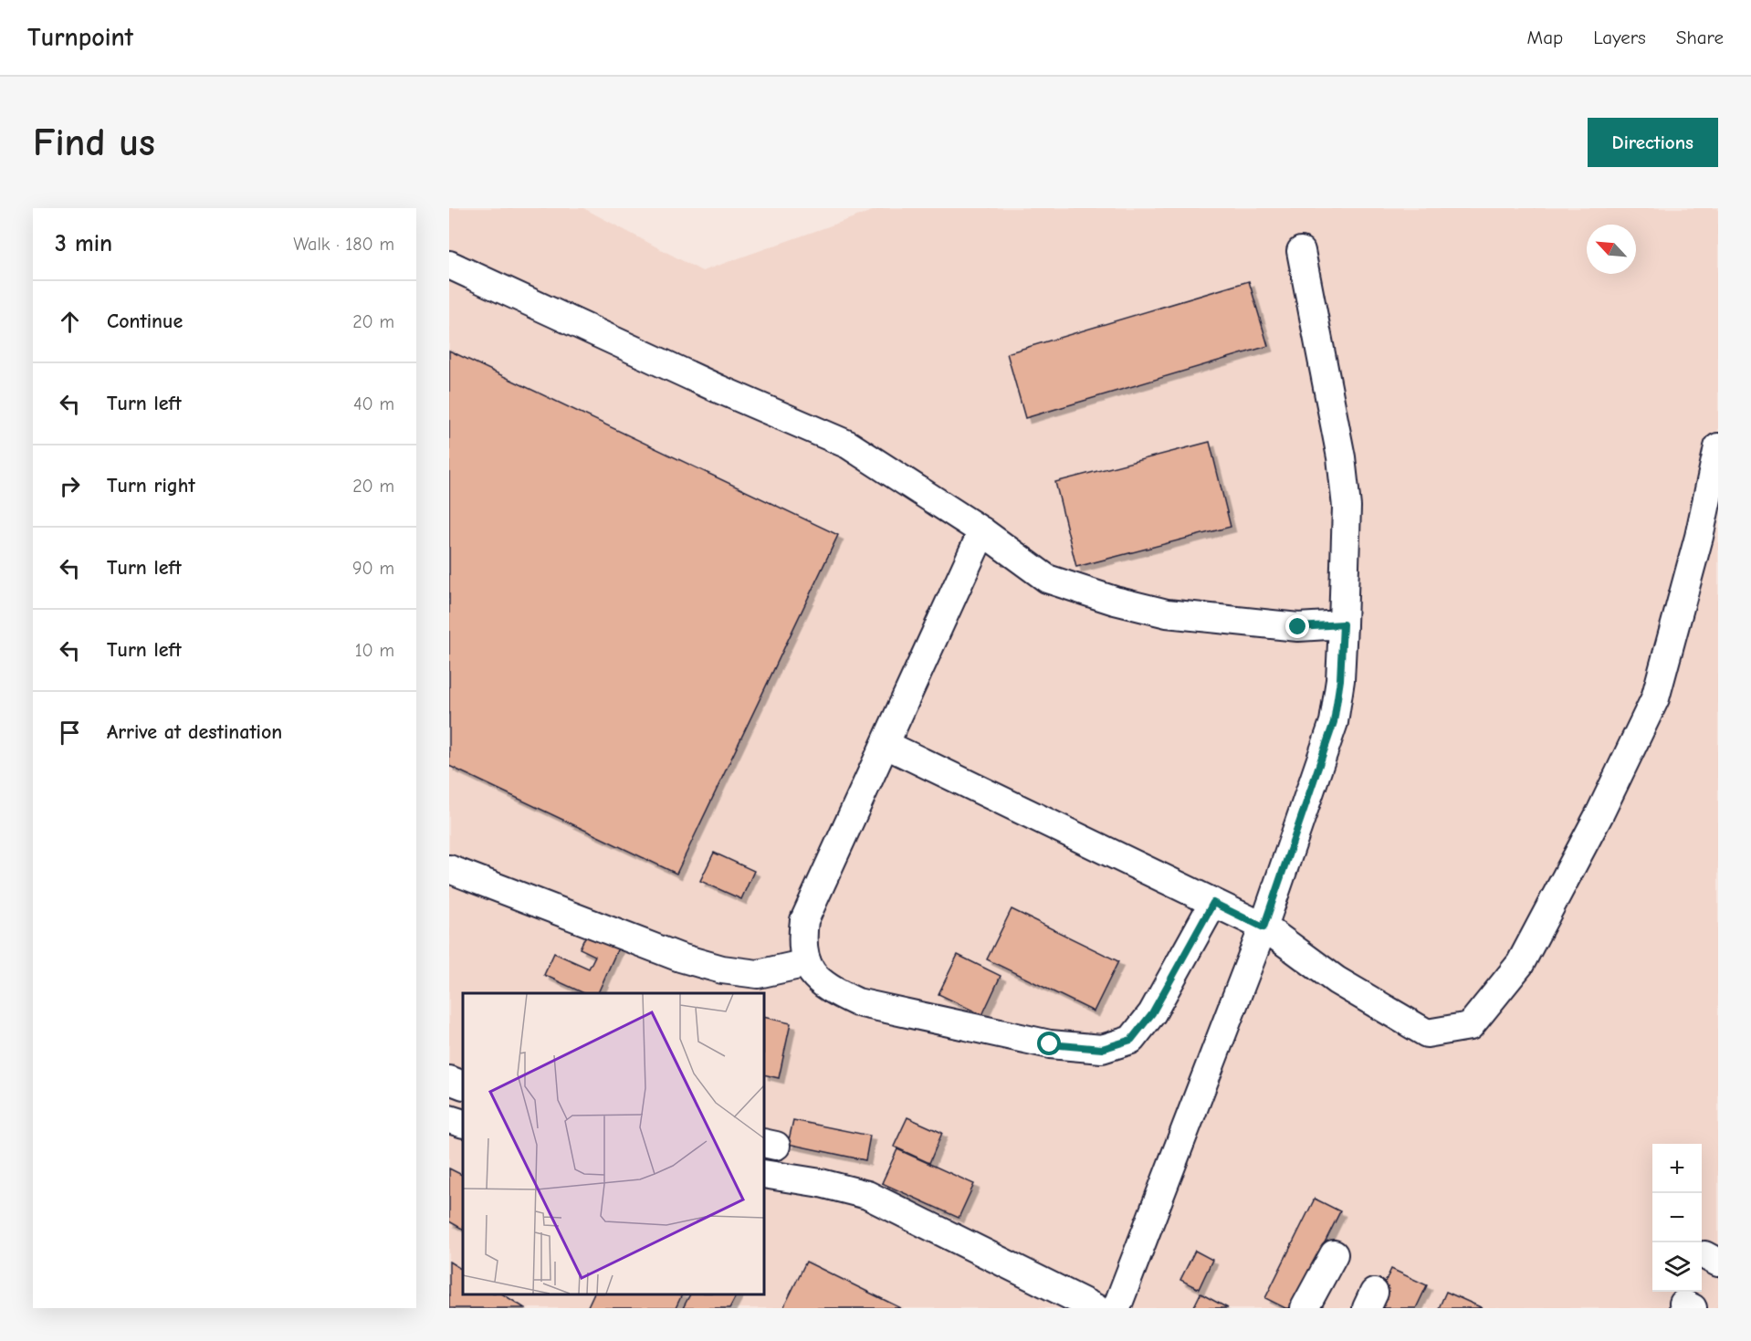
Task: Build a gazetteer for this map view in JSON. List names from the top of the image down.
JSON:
{
  "north": "top left",
  "page": {
    "header": "Turnpoint",
    "nav": ["Map", "Layers", "Share"],
    "buttons": "Directions",
    "title": "Find us",
    "heading": ["3 min", "Walk · 180 m"],
    "list": [
      ["Continue", "20 m"],
      ["Turn left", "40 m"],
      ["Turn right", "20 m"],
      ["Turn left", "90 m"],
      ["Turn left", "10 m"],
      "Arrive at destination"
    ],
    "map_buttons": ["+", "−"]
  }
}
